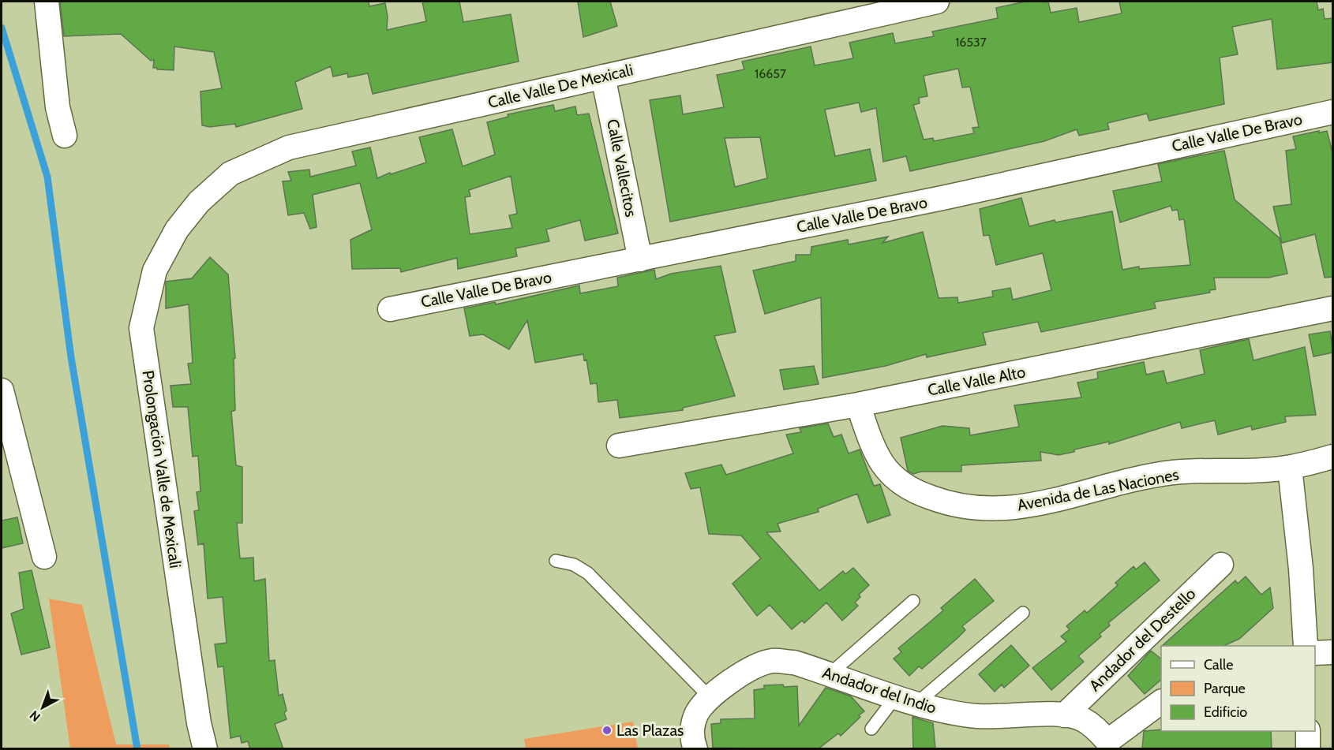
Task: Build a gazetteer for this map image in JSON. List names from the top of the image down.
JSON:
{
  "streets": {
    "street": [
      "Calle Valle De Mexicali",
      "Calle Valle De Bravo",
      "Calle Vallecitos",
      "Calle Valle Alto",
      "Prolongación Valle de Mexicali",
      "Avenida de Las Naciones",
      "Andador del Destello",
      "Andador del Indio"
    ]
  },
  "crossings": [
    ["Calle Valle De Mexicali", "Calle Vallecitos"],
    ["Calle Valle De Mexicali", "Prolongación Valle de Mexicali"],
    ["Calle Valle De Bravo", "Calle Vallecitos"],
    ["Calle Valle Alto", "Avenida de Las Naciones"],
    ["Andador del Destello", "Andador del Indio"]
  ],
  "places": ["Las Plazas"],
  "house_numbers": ["16537", "16657"],
  "legend": ["Calle", "Parque", "Edificio"],
  "north": "bottom left"
}
